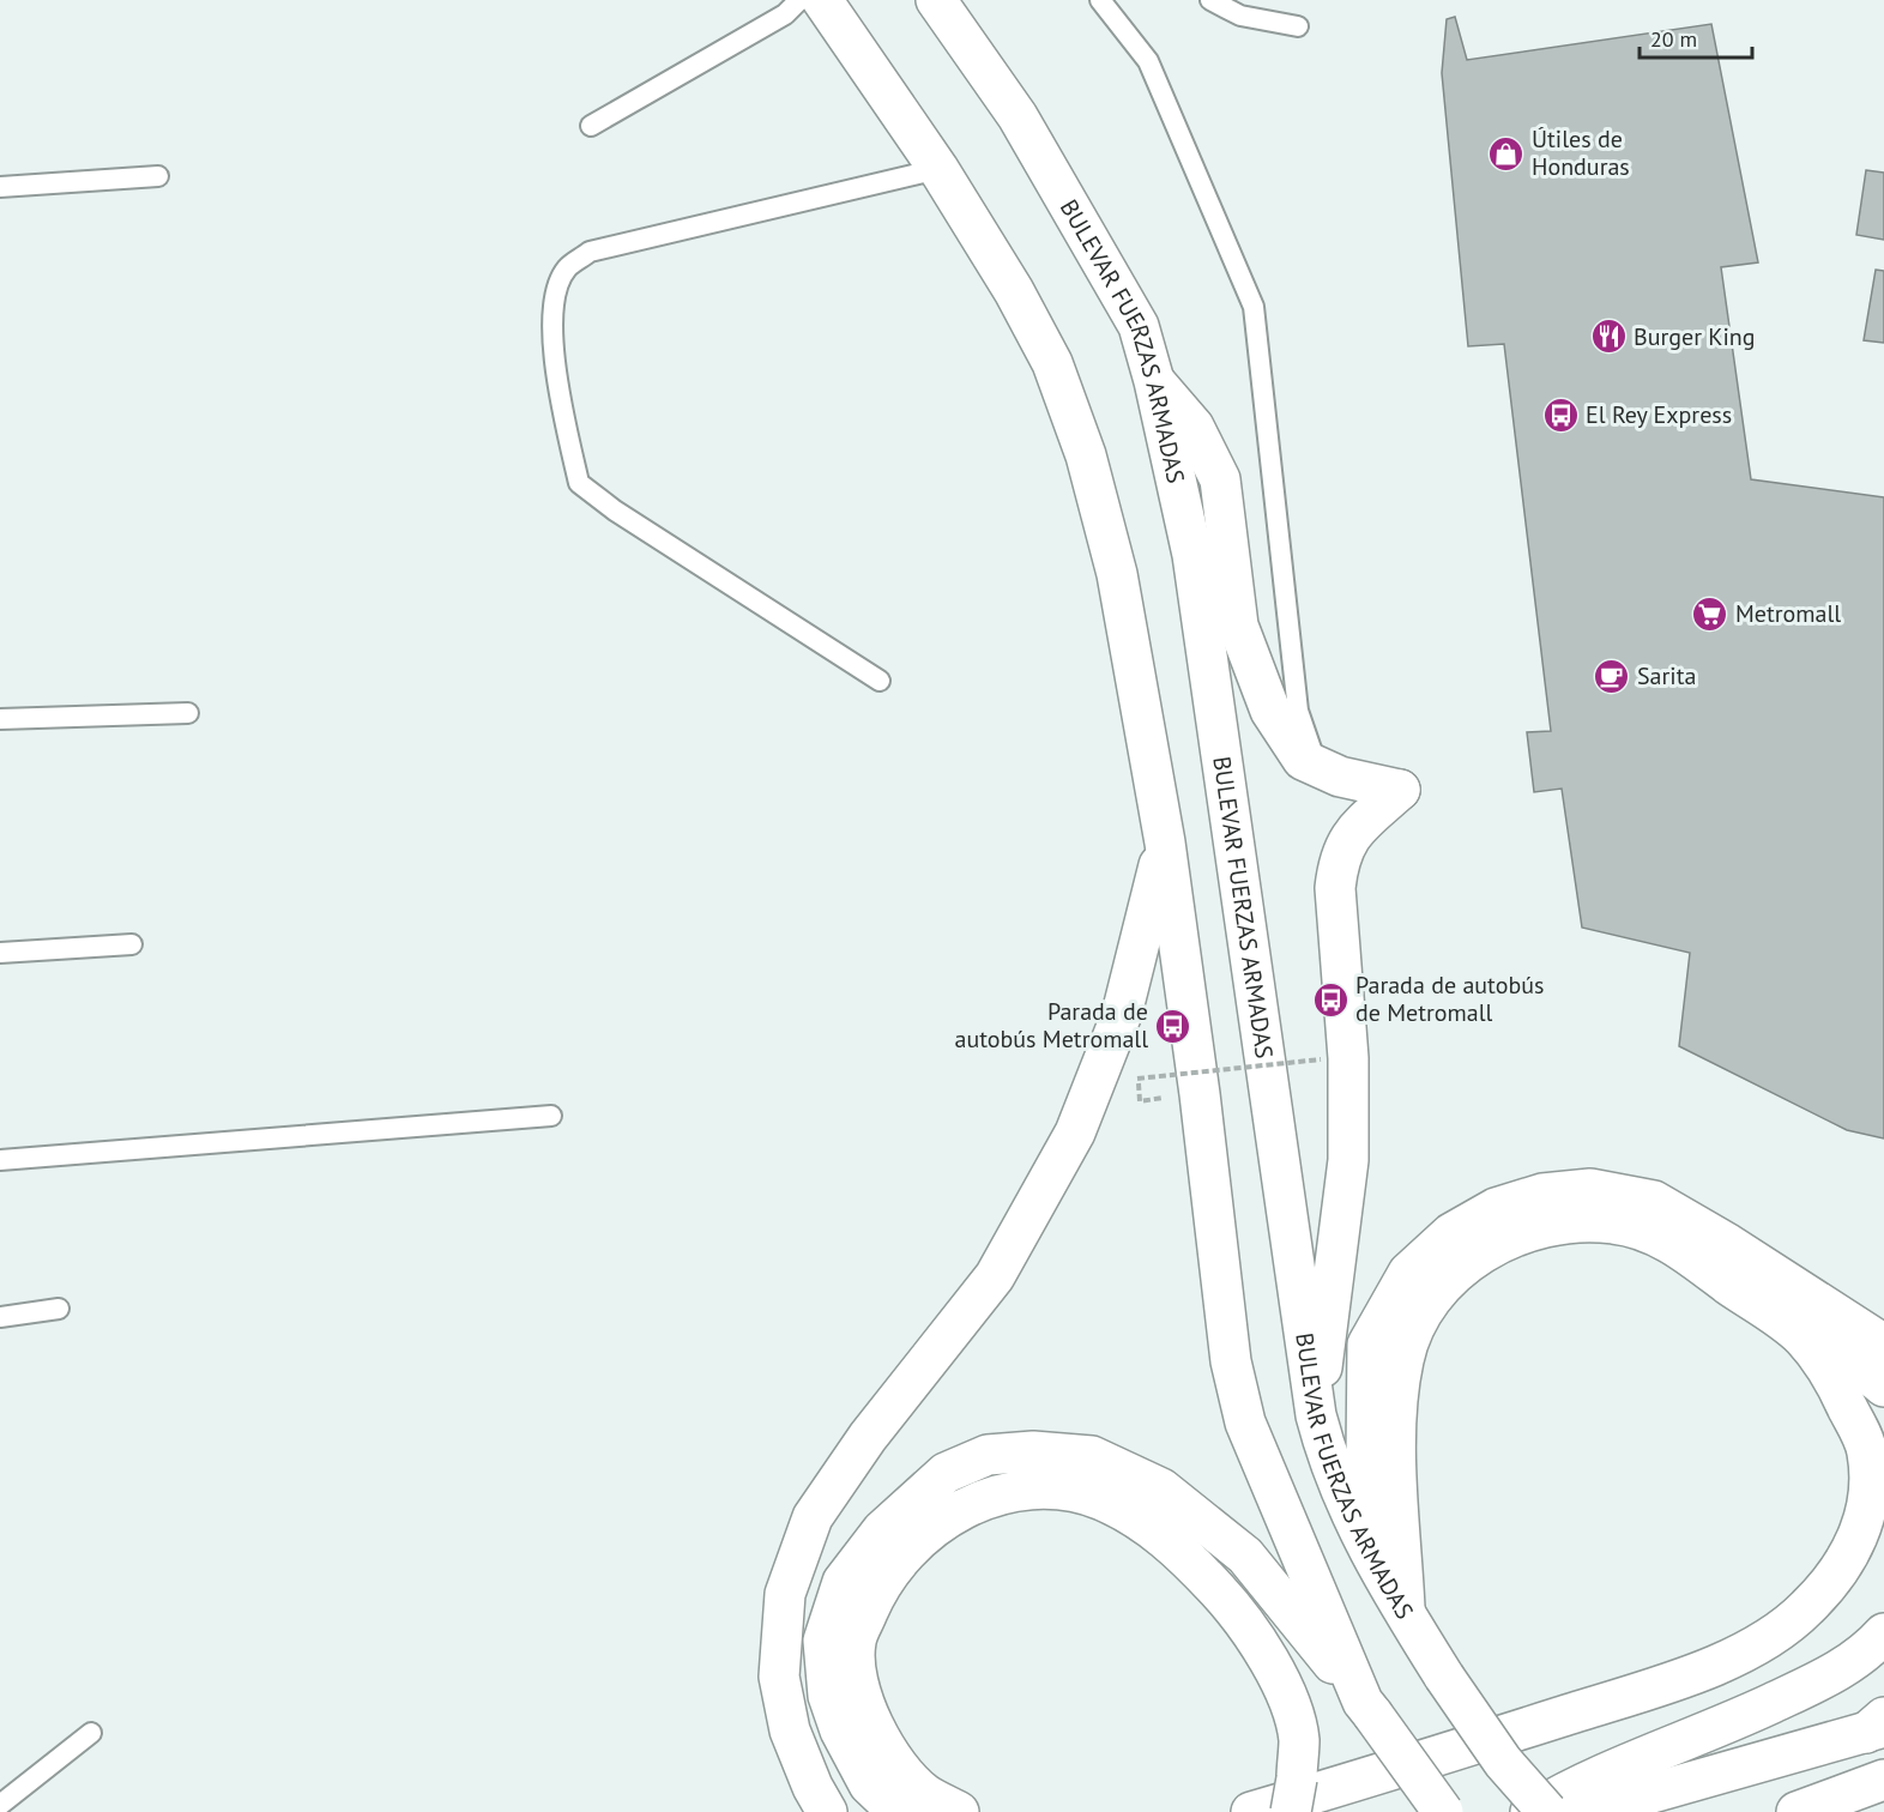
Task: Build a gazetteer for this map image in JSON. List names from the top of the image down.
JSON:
{
  "streets": {
    "main road": ["BULEVAR FUERZAS ARMADAS"]
  },
  "places": {
    "shop": ["Útiles de Honduras"],
    "restaurant": ["Burger King"],
    "bus stop": ["El Rey Express", "Parada de autobús de Metromall", "Parada de autobús Metromall"],
    "supermarket": ["Metromall"],
    "cafe": ["Sarita"]
  },
  "scale_bar": "20 m"
}
